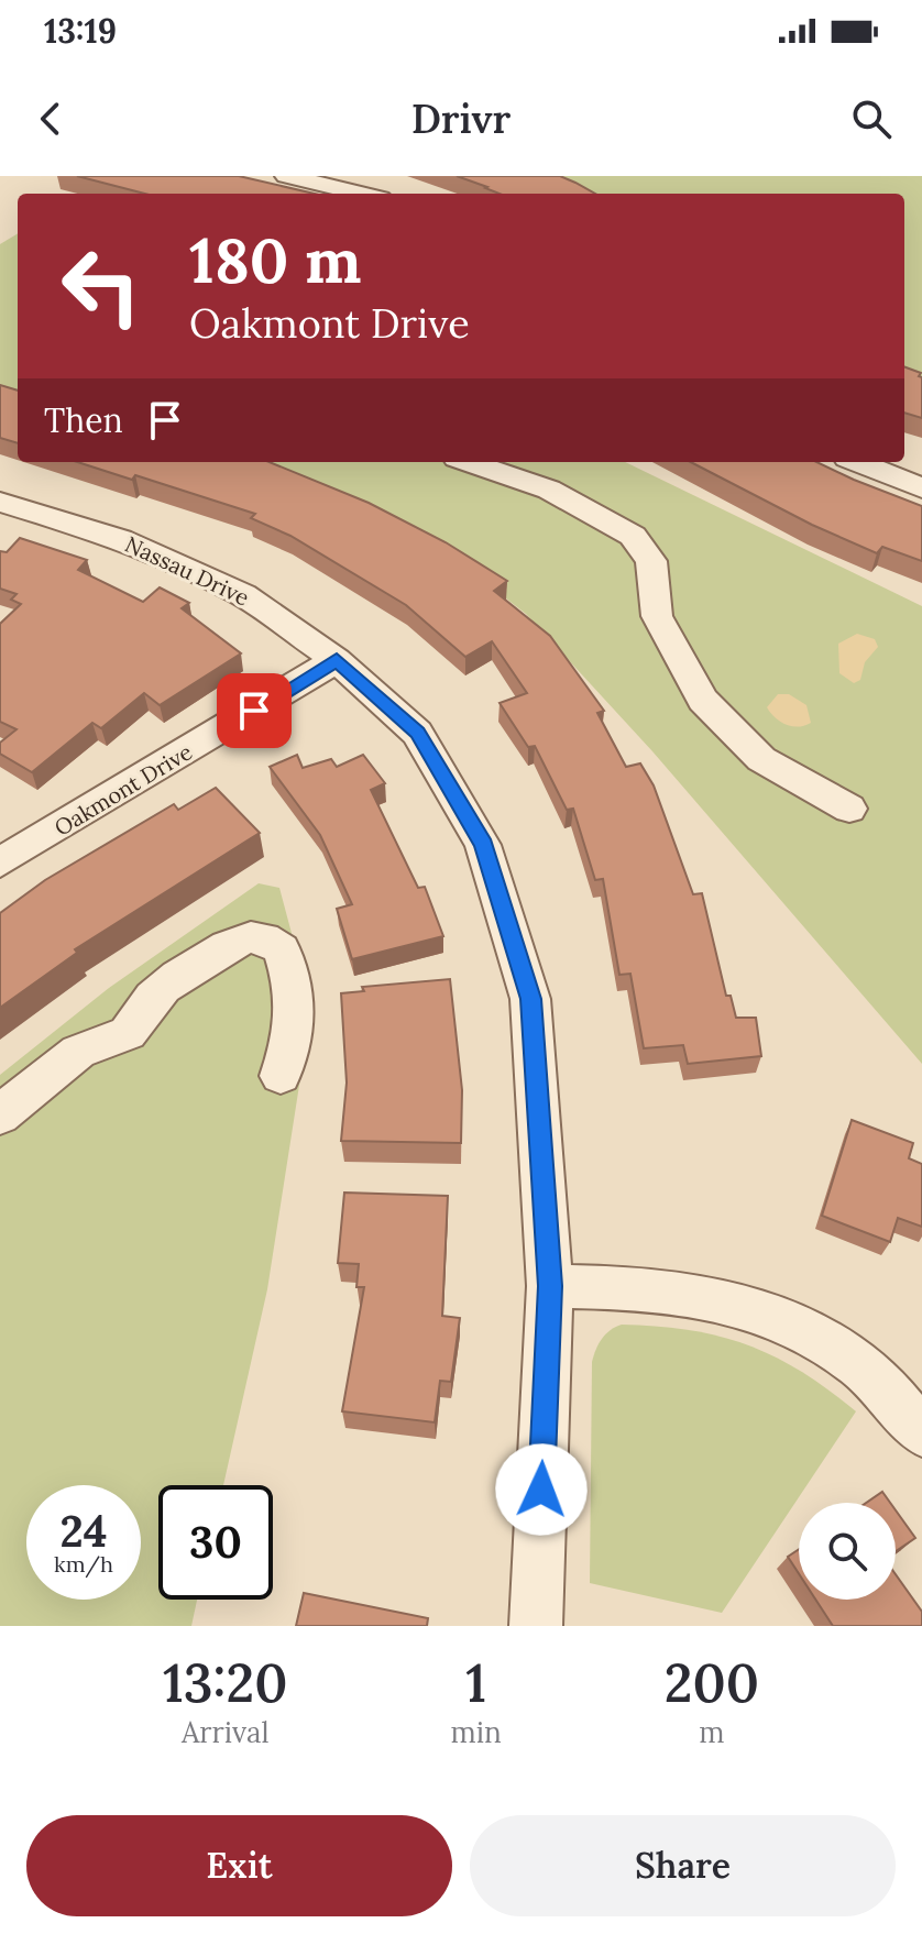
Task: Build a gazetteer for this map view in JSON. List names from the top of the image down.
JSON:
{
  "streets": {
    "street": ["Nassau Drive", "Oakmont Drive"]
  },
  "crossings": [
    ["Nassau Drive", "Oakmont Drive"]
  ],
  "page": {
    "status": "13:19",
    "header": "Drivr",
    "turn": ["180 m", "Oakmont Drive"],
    "then": "Then",
    "speed": "24 km/h",
    "limit": "30",
    "eta": [
      "13:20",
      "Arrival",
      "1",
      "min",
      "200",
      "m"
    ],
    "buttons": ["Exit", "Share"]
  }
}
